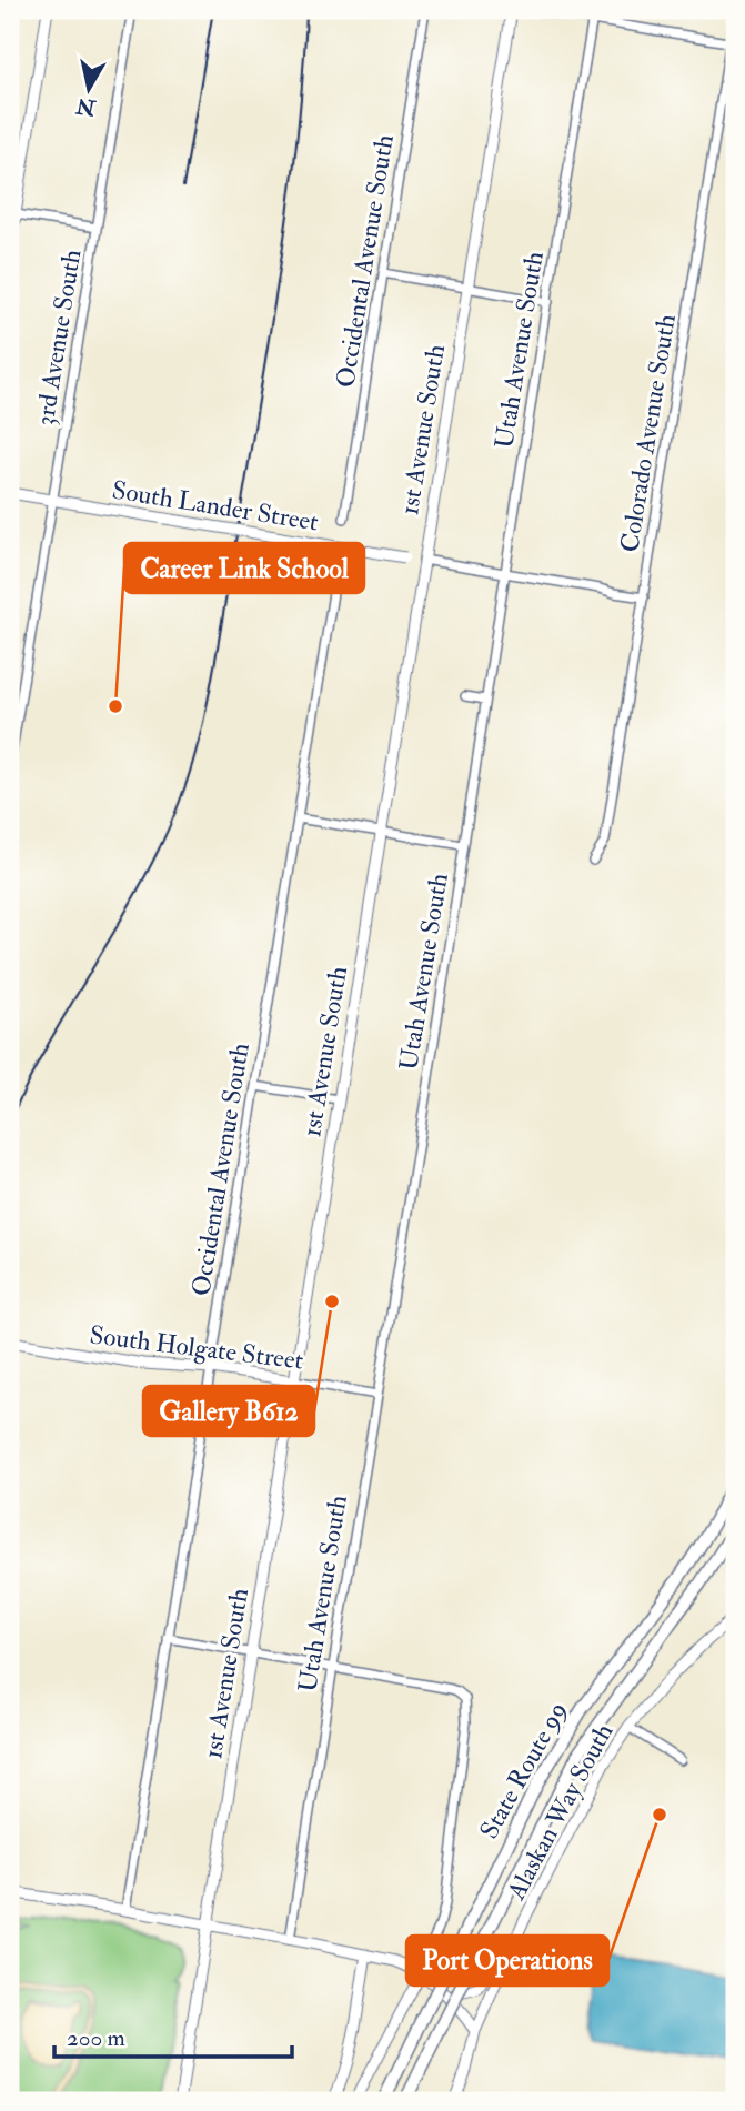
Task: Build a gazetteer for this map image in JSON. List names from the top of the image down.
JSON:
{
  "streets": {
    "highway": ["State Route 99"],
    "main road": [
      "1st Avenue South",
      "South Lander Street",
      "South Holgate Street",
      "Alaskan Way South"
    ],
    "street": [
      "Occidental Avenue South",
      "3rd Avenue South",
      "Utah Avenue South",
      "Colorado Avenue South"
    ]
  },
  "crossings": [
    ["Occidental Avenue South", "South Holgate Street"],
    ["3rd Avenue South", "South Lander Street"],
    ["Utah Avenue South", "South Lander Street"],
    ["Utah Avenue South", "South Holgate Street"],
    ["1st Avenue South", "South Lander Street"],
    ["1st Avenue South", "South Holgate Street"],
    ["Colorado Avenue South", "South Lander Street"]
  ],
  "places": ["Career Link School", "Gallery B612", "Port Operations"],
  "scale_bar": "200 m",
  "north": "bottom"
}
